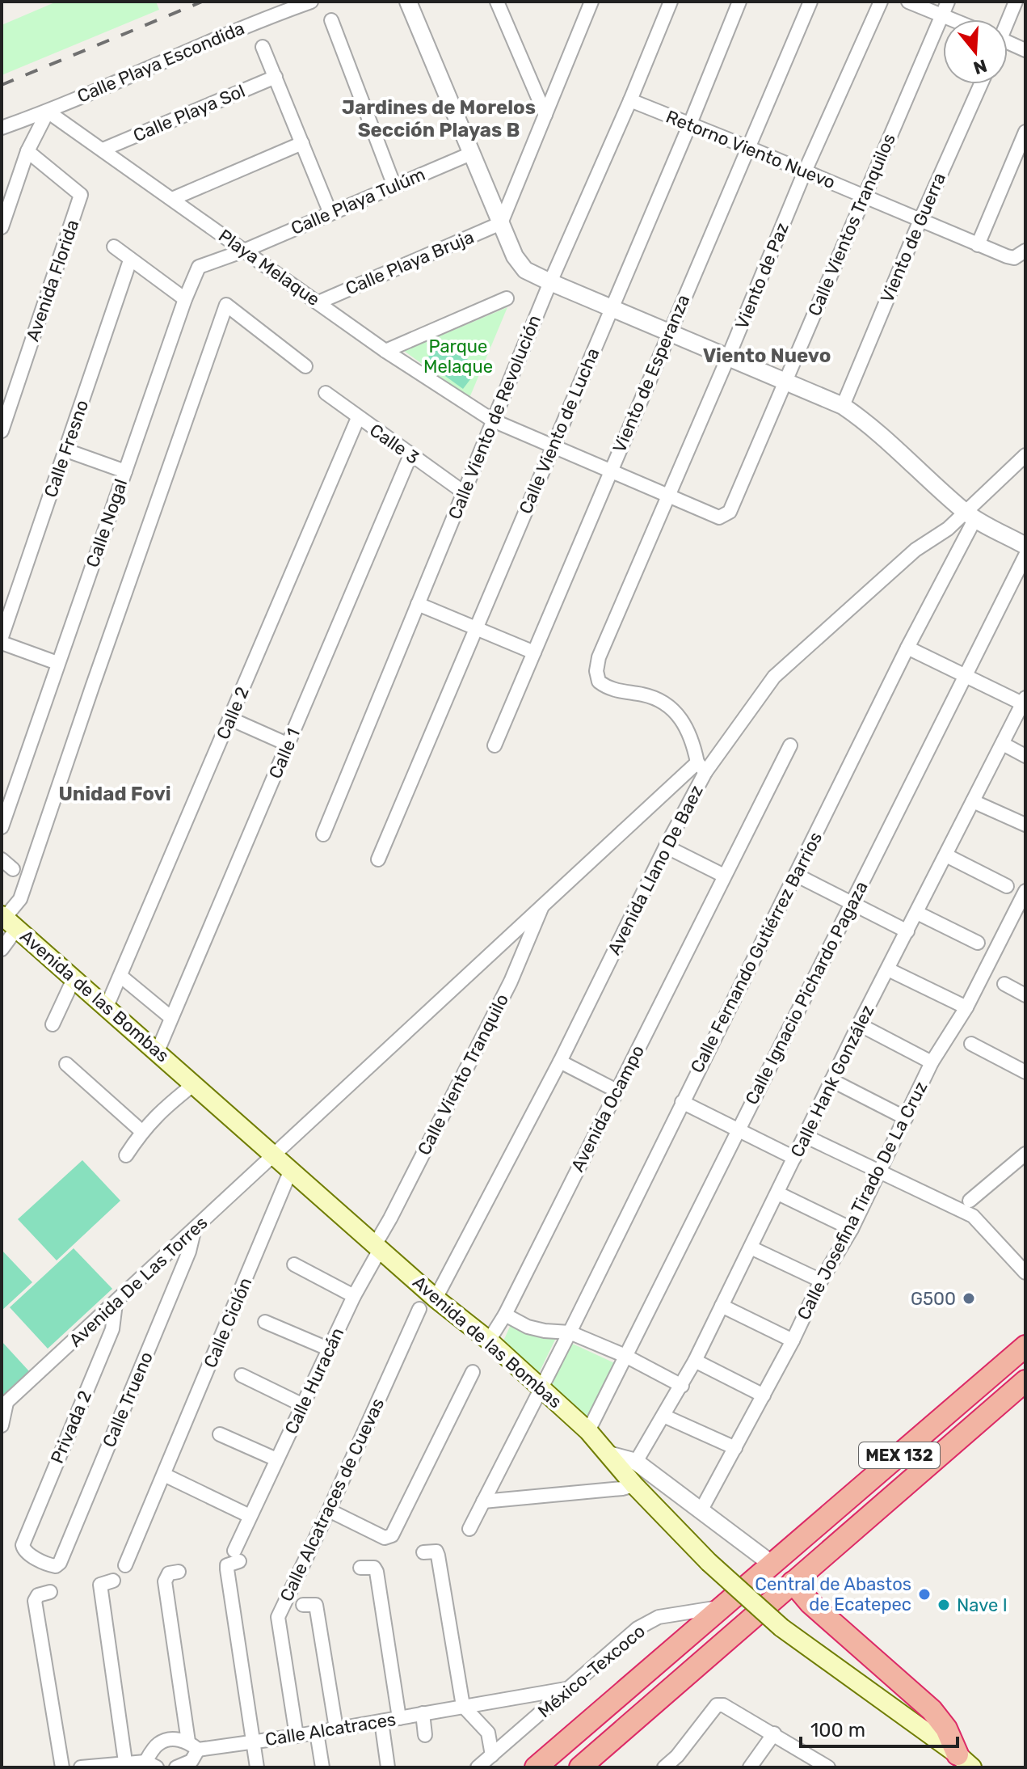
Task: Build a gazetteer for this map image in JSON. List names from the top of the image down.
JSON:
{
  "streets": {
    "highway": ["MEX 132"],
    "main road": ["Avenida de las Bombas"],
    "street": [
      "Calle Playa Escondida",
      "Calle Playa Sol",
      "Retorno Viento Nuevo",
      "Calle Playa Tulúm",
      "Calle Vientos Tranquilos",
      "Viento de Guerra",
      "Calle Playa Bruja",
      "Playa Melaque",
      "Viento de Paz",
      "Avenida Florida",
      "Viento de Esperanza",
      "Calle Viento de Revolución",
      "Calle Viento de Lucha",
      "Calle 3",
      "Calle Fresno",
      "Calle Nogal",
      "Calle 2",
      "Calle 1",
      "Avenida Llano De Baez",
      "Calle Fernando Gutiérrez Barrios",
      "Calle Ignacio Pichardo Pagaza",
      "Calle Viento Tranquilo",
      "Calle Hank González",
      "Avenida Ocampo",
      "Calle Josefina Tirado De La Cruz",
      "Avenida De Las Torres",
      "Calle Ciclón",
      "Calle Huracán",
      "Calle Trueno",
      "Privada 2",
      "Calle Alcatraces de Cuevas",
      "México-Texcoco",
      "Calle Alcatraces"
    ]
  },
  "crossings": [
    ["Calle Playa Escondida", "Playa Melaque"],
    ["Calle Playa Sol", "Playa Melaque"],
    ["Retorno Viento Nuevo", "Calle Vientos Tranquilos"],
    ["Retorno Viento Nuevo", "Viento de Guerra"],
    ["Retorno Viento Nuevo", "Viento de Paz"],
    ["Retorno Viento Nuevo", "Viento de Esperanza"],
    ["Retorno Viento Nuevo", "Calle Viento de Revolución"],
    ["Retorno Viento Nuevo", "Calle Viento de Lucha"],
    ["Calle Playa Tulúm", "Playa Melaque"],
    ["Calle Playa Tulúm", "Calle Nogal"],
    ["Calle Vientos Tranquilos", "Playa Melaque"],
    ["Calle Playa Bruja", "Playa Melaque"],
    ["Playa Melaque", "Viento de Paz"],
    ["Playa Melaque", "Viento de Esperanza"],
    ["Playa Melaque", "Calle Viento de Revolución"],
    ["Playa Melaque", "Calle Viento de Lucha"],
    ["Playa Melaque", "Calle Nogal"],
    ["Viento de Paz", "Avenida Llano De Baez"],
    ["Viento de Paz", "Avenida De Las Torres"],
    ["Calle Viento de Revolución", "Calle 3"],
    ["Calle 3", "Calle 2"],
    ["Calle 3", "Calle 1"],
    ["Calle 2", "Avenida de las Bombas"],
    ["Calle 1", "Avenida de las Bombas"],
    ["Avenida Llano De Baez", "Calle Fernando Gutiérrez Barrios"],
    ["Avenida Llano De Baez", "Avenida de las Bombas"],
    ["Avenida Llano De Baez", "Avenida De Las Torres"],
    ["Calle Fernando Gutiérrez Barrios", "Avenida de las Bombas"],
    ["Calle Ignacio Pichardo Pagaza", "Avenida de las Bombas"],
    ["Avenida de las Bombas", "Calle Viento Tranquilo"],
    ["Avenida de las Bombas", "Avenida Ocampo"],
    ["Avenida de las Bombas", "Avenida De Las Torres"],
    ["Avenida de las Bombas", "Calle Ciclón"],
    ["Avenida de las Bombas", "Calle Huracán"],
    ["Calle Viento Tranquilo", "Avenida De Las Torres"],
    ["Calle Viento Tranquilo", "Calle Huracán"],
    ["Avenida De Las Torres", "Calle Trueno"],
    ["Avenida De Las Torres", "Privada 2"],
    ["Calle Huracán", "Calle Alcatraces"],
    ["Calle Trueno", "Privada 2"],
    ["MEX 132", "México-Texcoco"],
    ["Calle Alcatraces de Cuevas", "Calle Alcatraces"],
    ["México-Texcoco", "Calle Alcatraces"]
  ],
  "districts": ["Jardines de Morelos Sección Playas B", "Viento Nuevo", "Unidad Fovi"],
  "parks": ["Parque Melaque"],
  "places": ["G500", "Central de Abastos de Ecatepec", "Nave I"],
  "scale_bar": "100 m",
  "north": "bottom"
}
